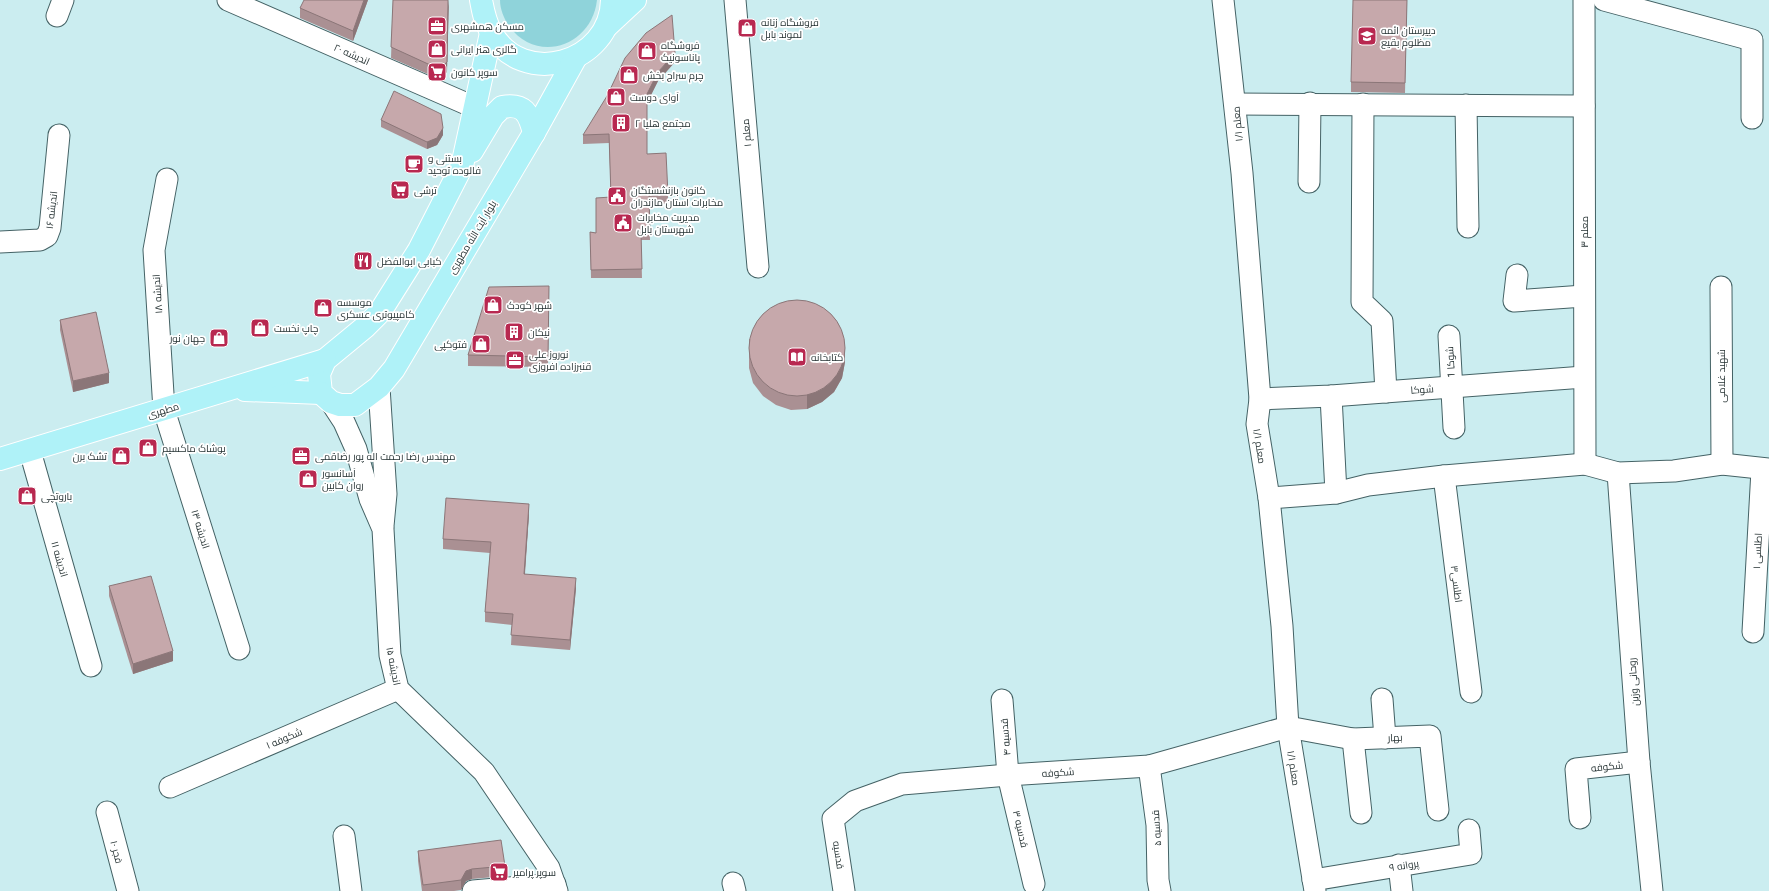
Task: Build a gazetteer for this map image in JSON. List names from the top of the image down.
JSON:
{
  "streets": {
    "main road": ["بلوار آیت الله مطهری", "مطهری"],
    "street": [
      "اندیشه ۲۰",
      "معلم ۱/۱",
      "معلم ۱",
      "اندیشه ۱۶",
      "معلم ۳",
      "اندیشه ۱۸",
      "شوکا 1",
      "شهید غلامی",
      "شوکا",
      "اندیشه ١٣",
      "اطلسی ۱",
      "اندیشه ۱۱",
      "اطلسی۳",
      "اندیشه ۱۵",
      "روحانی وزین",
      "قدسیه ۴",
      "بهار",
      "شکوفه ۱",
      "شکوفه",
      "قدسیه ۵",
      "قدسیه ۳",
      "فجر ۱۰",
      "قدسیه",
      "پروانه ۹"
    ]
  },
  "crossings": [
    ["معلم ۱/۱", "شوکا"],
    ["معلم ۱/۱", "بهار"],
    ["معلم ۱/۱", "شکوفه"],
    ["معلم ۱/۱", "پروانه ۹"],
    ["معلم ۳", "شوکا"],
    ["بلوار آیت الله مطهری", "اندیشه ۱۵"],
    ["اندیشه ۱۸", "مطهری"],
    ["اندیشه ۱۸", "اندیشه ١٣"],
    ["شوکا 1", "شوکا"],
    ["مطهری", "اندیشه ١٣"],
    ["مطهری", "اندیشه ۱۱"],
    ["اندیشه ۱۵", "شکوفه ۱"],
    ["روحانی وزین", "شکوفه"],
    ["قدسیه ۴", "شکوفه"],
    ["قدسیه ۴", "قدسیه ۳"],
    ["بهار", "شکوفه"],
    ["شکوفه", "قدسیه ۵"],
    ["شکوفه", "قدسیه ۳"],
    ["شکوفه", "قدسیه"]
  ],
  "places": {
    "office": ["مسکن همشهری", "نوروز علی قنبرزاده افروزی", "مهندس رضا رحمت اله پور رضاقمی"],
    "shop": [
      "فروشگاه زنانه لموند بابل",
      "گالری هنر ایرانی",
      "فروشگاه پاناسونیک",
      "چرم سراج بخش",
      "آوای دوست",
      "شهر کودک",
      "موسسه کامپیوتری عسکری",
      "چاپ نخست",
      "جهان نور",
      "فتوکپی",
      "پوشاک ماکسیم",
      "تشک برن",
      "آسانسور روان کابین",
      "باروتچی"
    ],
    "school or university": ["دییرستان ائمه مظلوم بقیع"],
    "supermarket": ["سوپر کانون", "ترشی", "سوپر پرامیر"],
    "building": ["مجتمع هلیا ۲", "نیکان"],
    "cafe": ["بستنی و فالوده توحید"],
    "public building": ["کانون بازنشستگان مخابرات استان مازندران", "مدیریت مخابرات شهرستان بابل"],
    "restaurant": ["کبابی ابوالفضل"],
    "library": ["کتابخانه"]
  }
}
